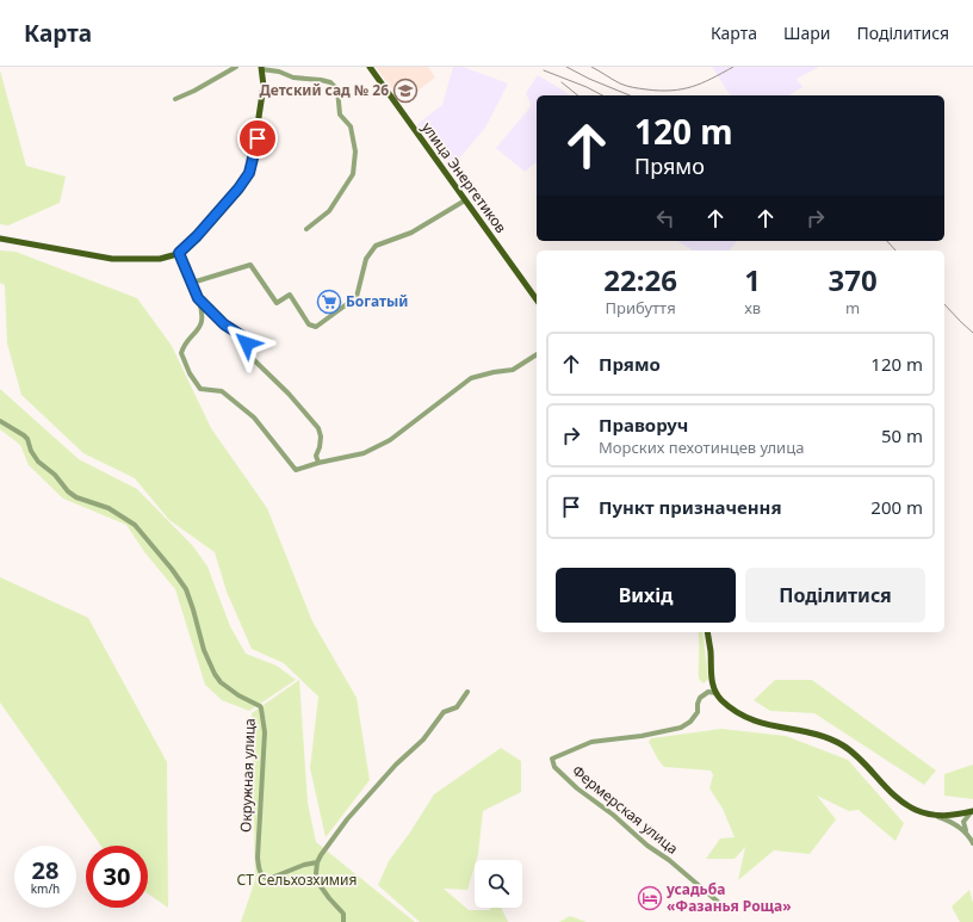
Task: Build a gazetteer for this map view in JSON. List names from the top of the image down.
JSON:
{
  "streets": {
    "main road": ["улица Энергетиков"],
    "street": ["Окружная улица", "Фермерская улица"]
  },
  "parks": ["СТ Сельхозхимия"],
  "places": {
    "school or university": ["Детский сад № 26"],
    "supermarket": ["Богатый"],
    "hotel": ["усадьба «Фазанья Роща»"]
  },
  "page": {
    "header": "Карта",
    "nav": ["Карта", "Шари", "Поділитися"],
    "turn": ["120 m", "Прямо"],
    "eta": [
      "22:26",
      "Прибуття",
      "1",
      "хв",
      "370",
      "m"
    ],
    "list": [
      {
        "name": "Прямо",
        "value": "120 m"
      },
      {
        "name": "Праворуч",
        "note": "Морских пехотинцев улица",
        "value": "50 m"
      },
      {
        "name": "Пункт призначення",
        "value": "200 m"
      }
    ],
    "buttons": ["Вихід", "Поділитися"],
    "speed": "28 km/h",
    "limit": "30"
  }
}
